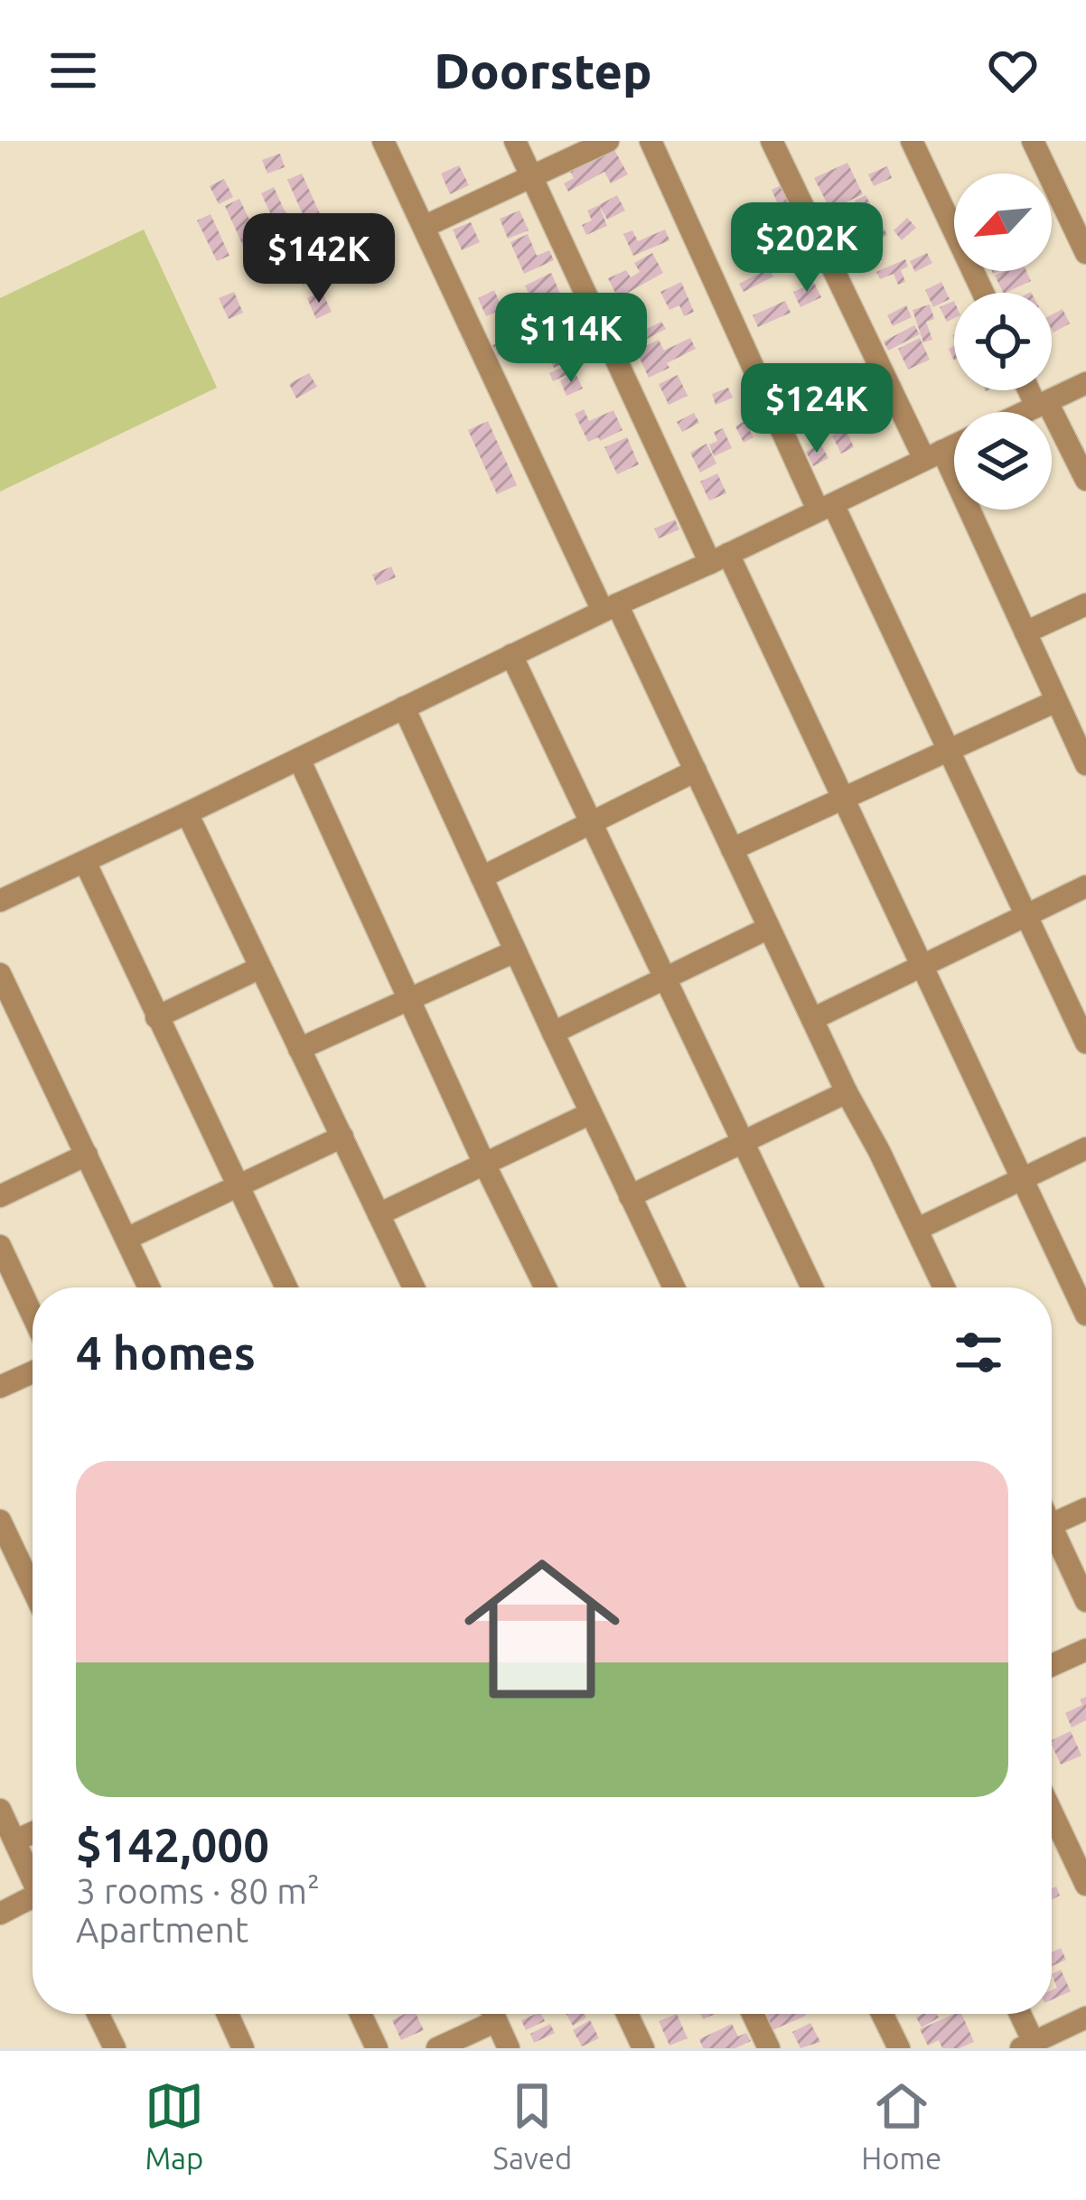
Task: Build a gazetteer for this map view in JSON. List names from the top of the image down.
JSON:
{
  "north": "bottom left",
  "page": {
    "header": "Doorstep",
    "price": [
      "$202K",
      "$142K",
      "$114K",
      "$124K"
    ],
    "heading": "4 homes",
    "list": [
      {
        "name": "$142,000",
        "note": "3 rooms · 80 m² · Apartment"
      }
    ],
    "tabs": ["Map", "Saved", "Home"]
  }
}
